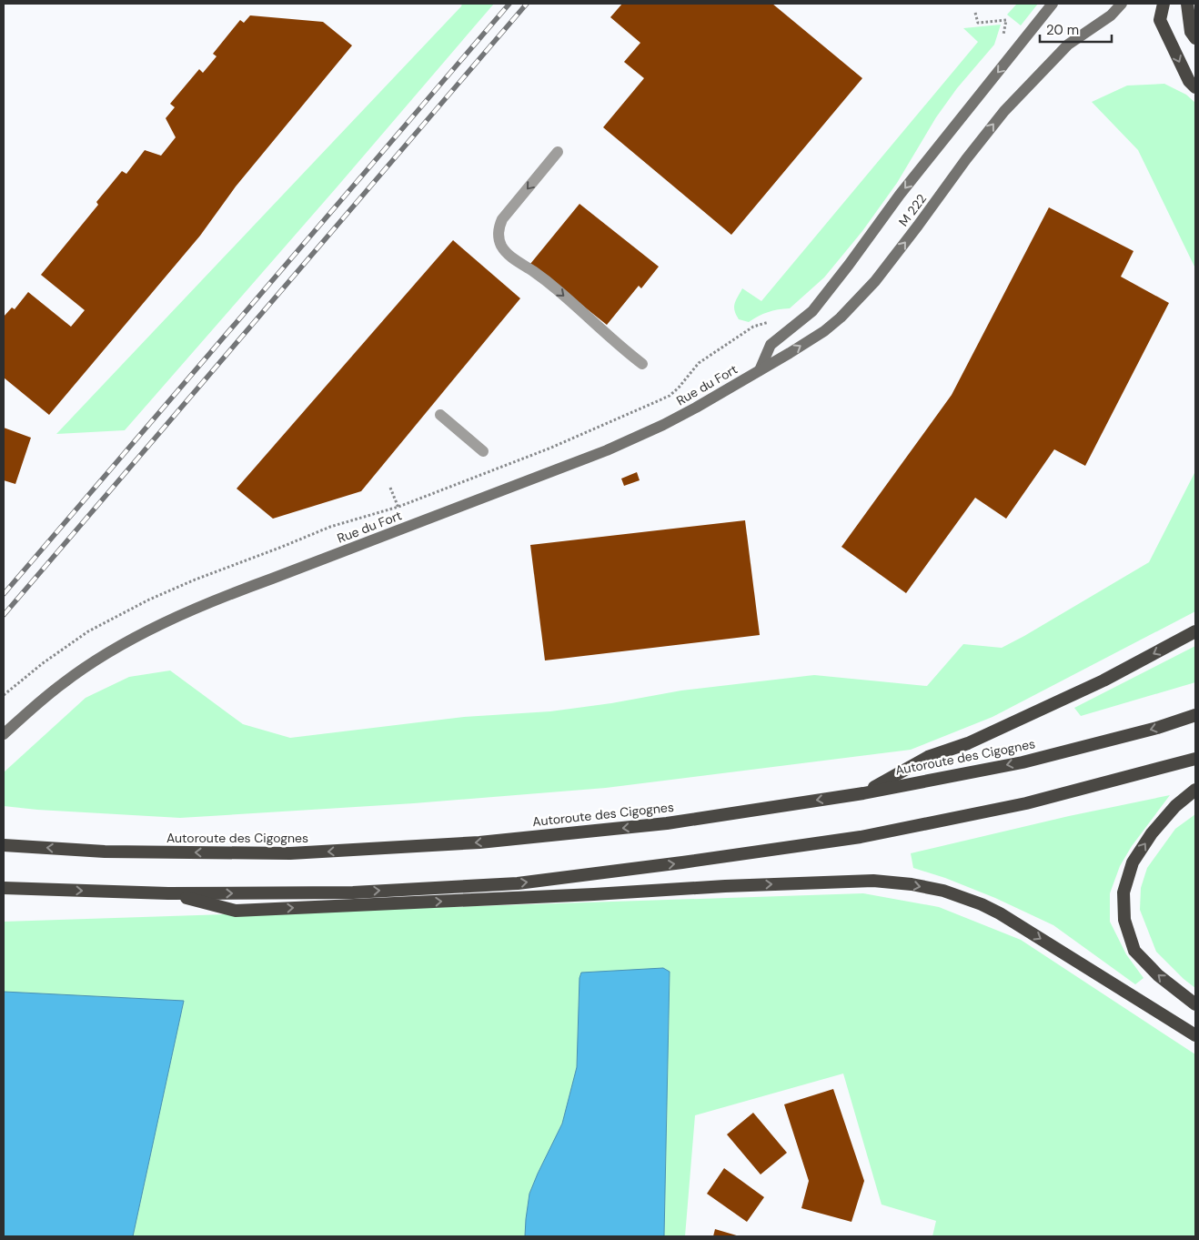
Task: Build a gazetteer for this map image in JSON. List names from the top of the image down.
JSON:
{
  "streets": {
    "highway": ["Autoroute des Cigognes"],
    "main road": ["M 222", "Rue du Fort"]
  },
  "crossings": [
    ["M 222", "Rue du Fort"]
  ],
  "scale_bar": "20 m"
}
